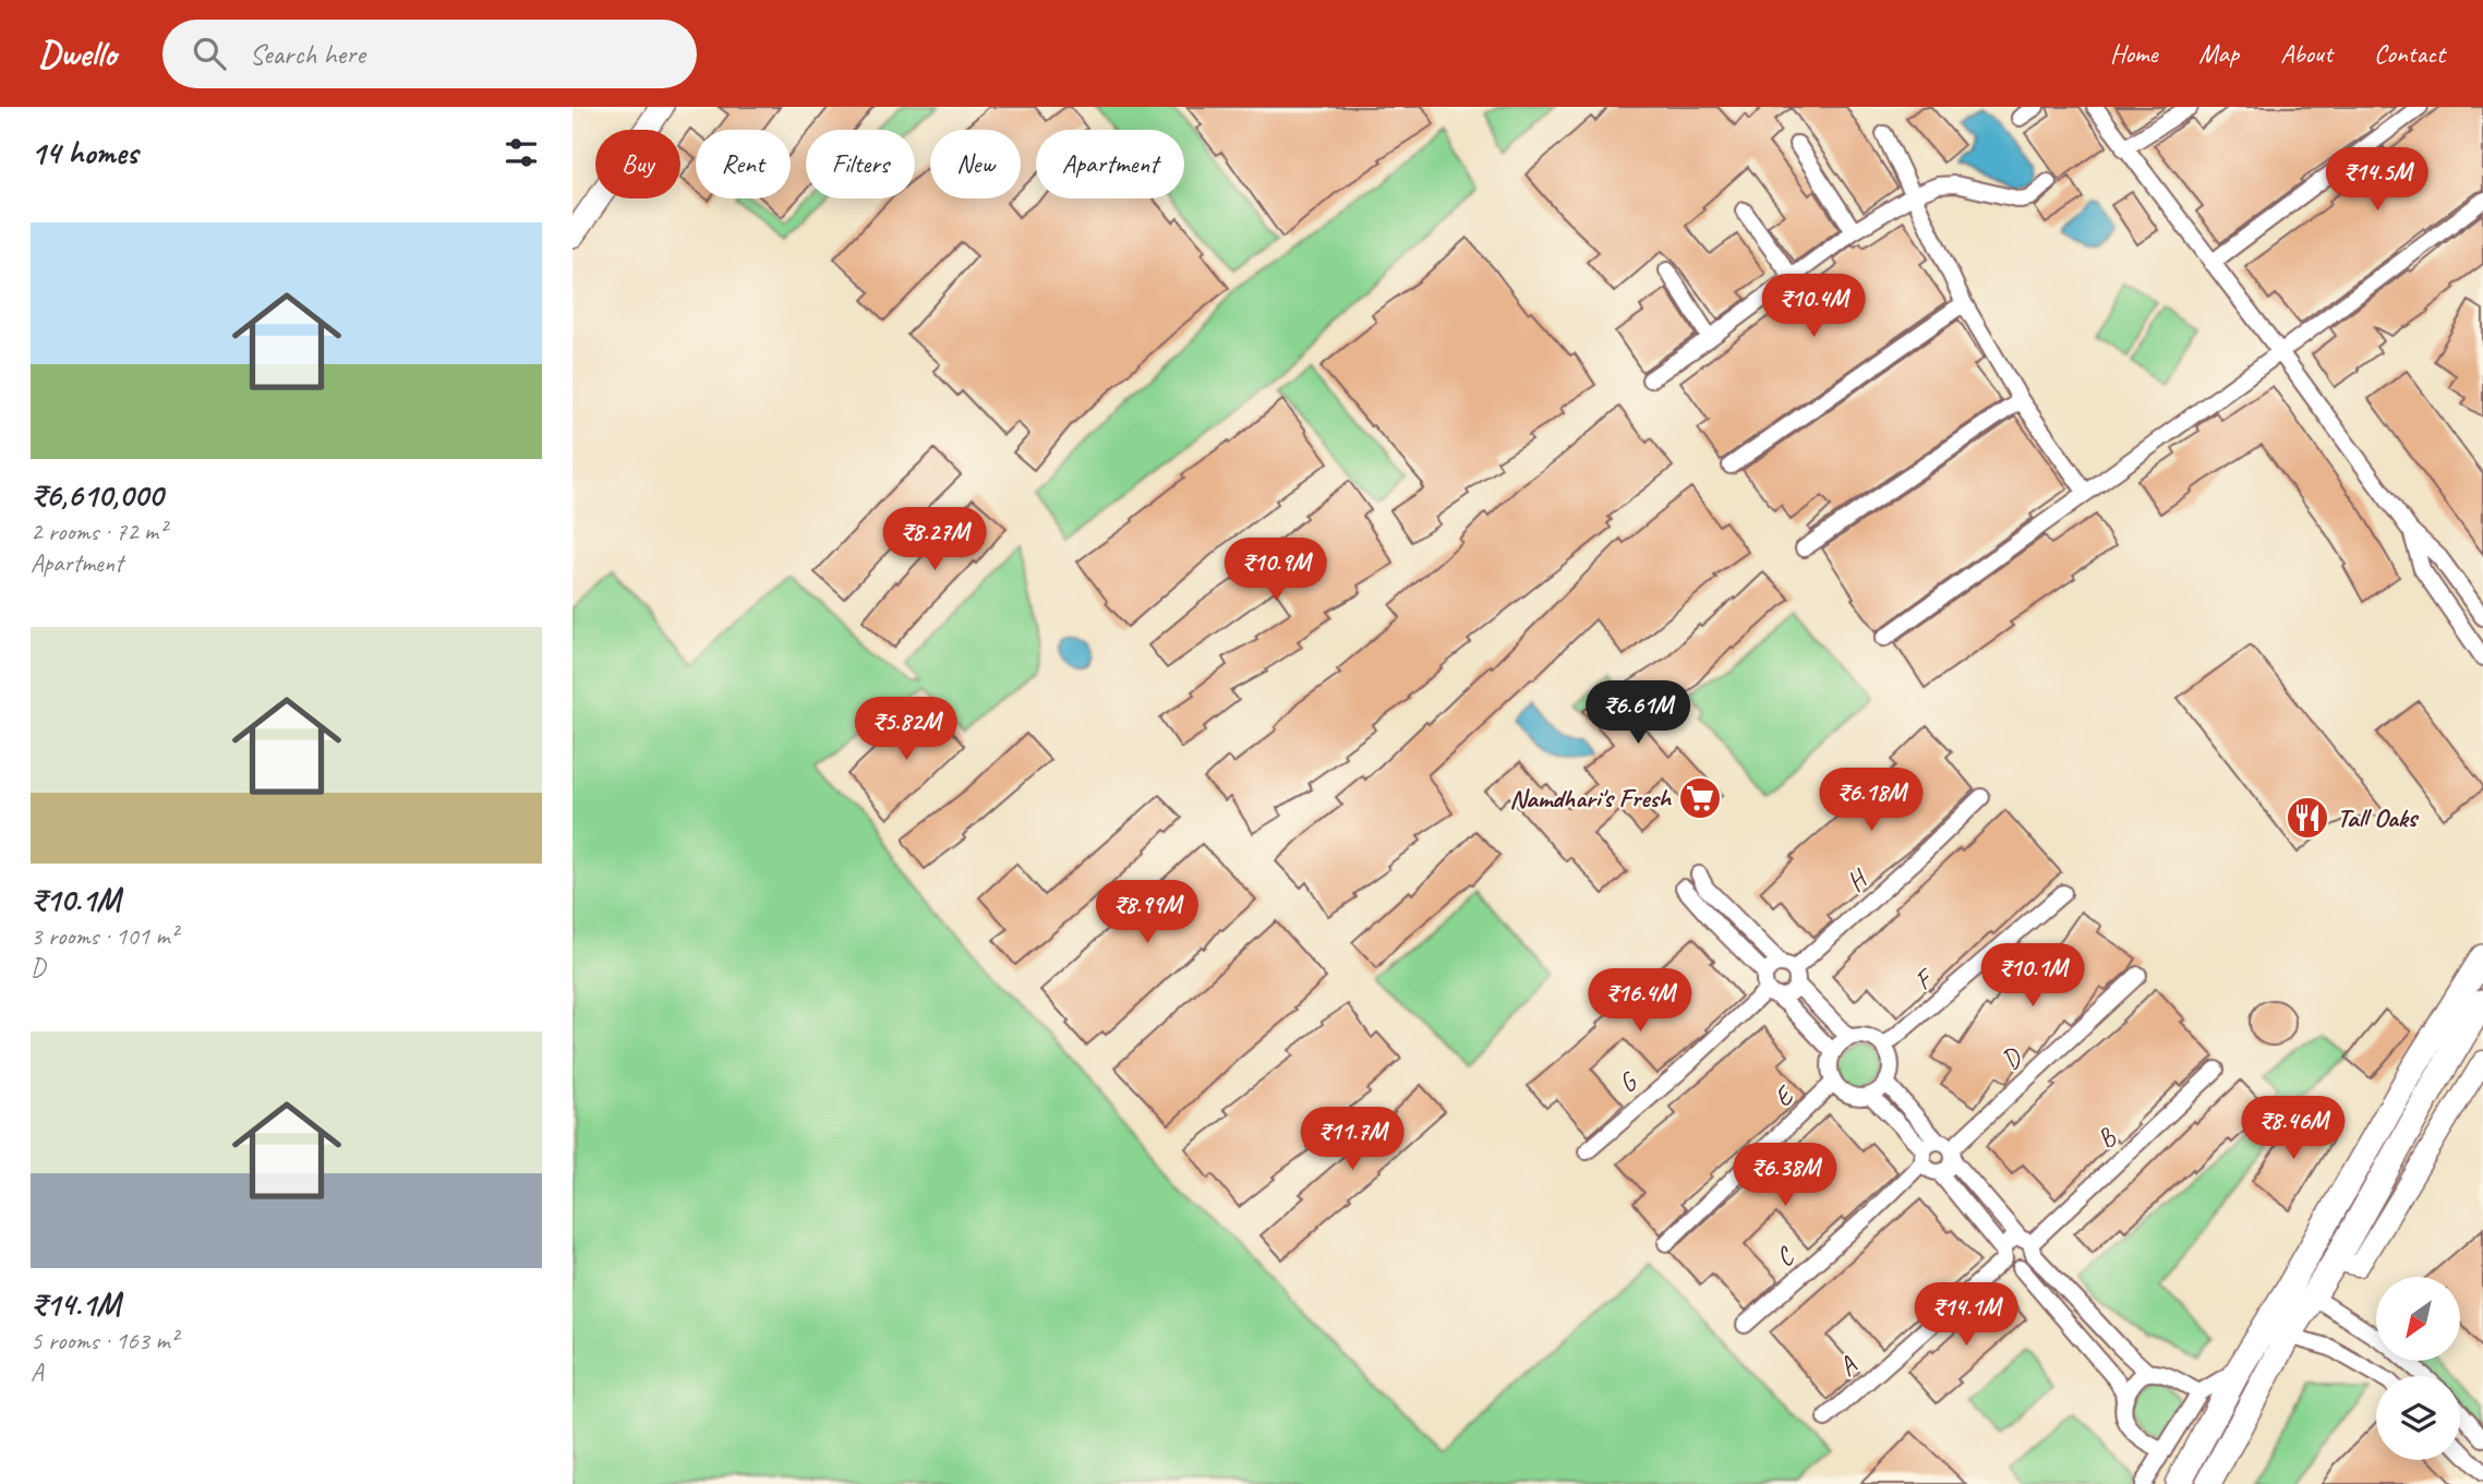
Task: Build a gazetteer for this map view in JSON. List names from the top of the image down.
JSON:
{
  "streets": {
    "street": [
      "H",
      "F",
      "D",
      "G",
      "E",
      "B",
      "C",
      "A"
    ]
  },
  "crossings": [
    ["F", "E"],
    ["D", "C"],
    ["B", "A"]
  ],
  "places": {
    "supermarket": ["Namdhari's Fresh"],
    "restaurant": ["Tall Oaks"]
  },
  "north": "bottom left",
  "page": {
    "header": "Dwello",
    "search": "Search here",
    "nav": [
      "Home",
      "Map",
      "About",
      "Contact"
    ],
    "heading": "14 homes",
    "chip": [
      "Buy",
      "Rent",
      "Filters",
      "New",
      "Apartment"
    ],
    "price": [
      "₹14.5M",
      "₹10.4M",
      "₹8.27M",
      "₹10.9M",
      "₹6.61M",
      "₹5.82M",
      "₹6.18M",
      "₹8.99M",
      "₹10.1M",
      "₹16.4M",
      "₹8.46M",
      "₹11.7M",
      "₹6.38M",
      "₹14.1M"
    ],
    "list": [
      {
        "name": "₹6,610,000",
        "note": "2 rooms · 72 m² · Apartment"
      },
      {
        "name": "₹10.1M",
        "note": "3 rooms · 101 m² · D"
      },
      {
        "name": "₹14.1M",
        "note": "5 rooms · 163 m² · A"
      }
    ]
  }
}
